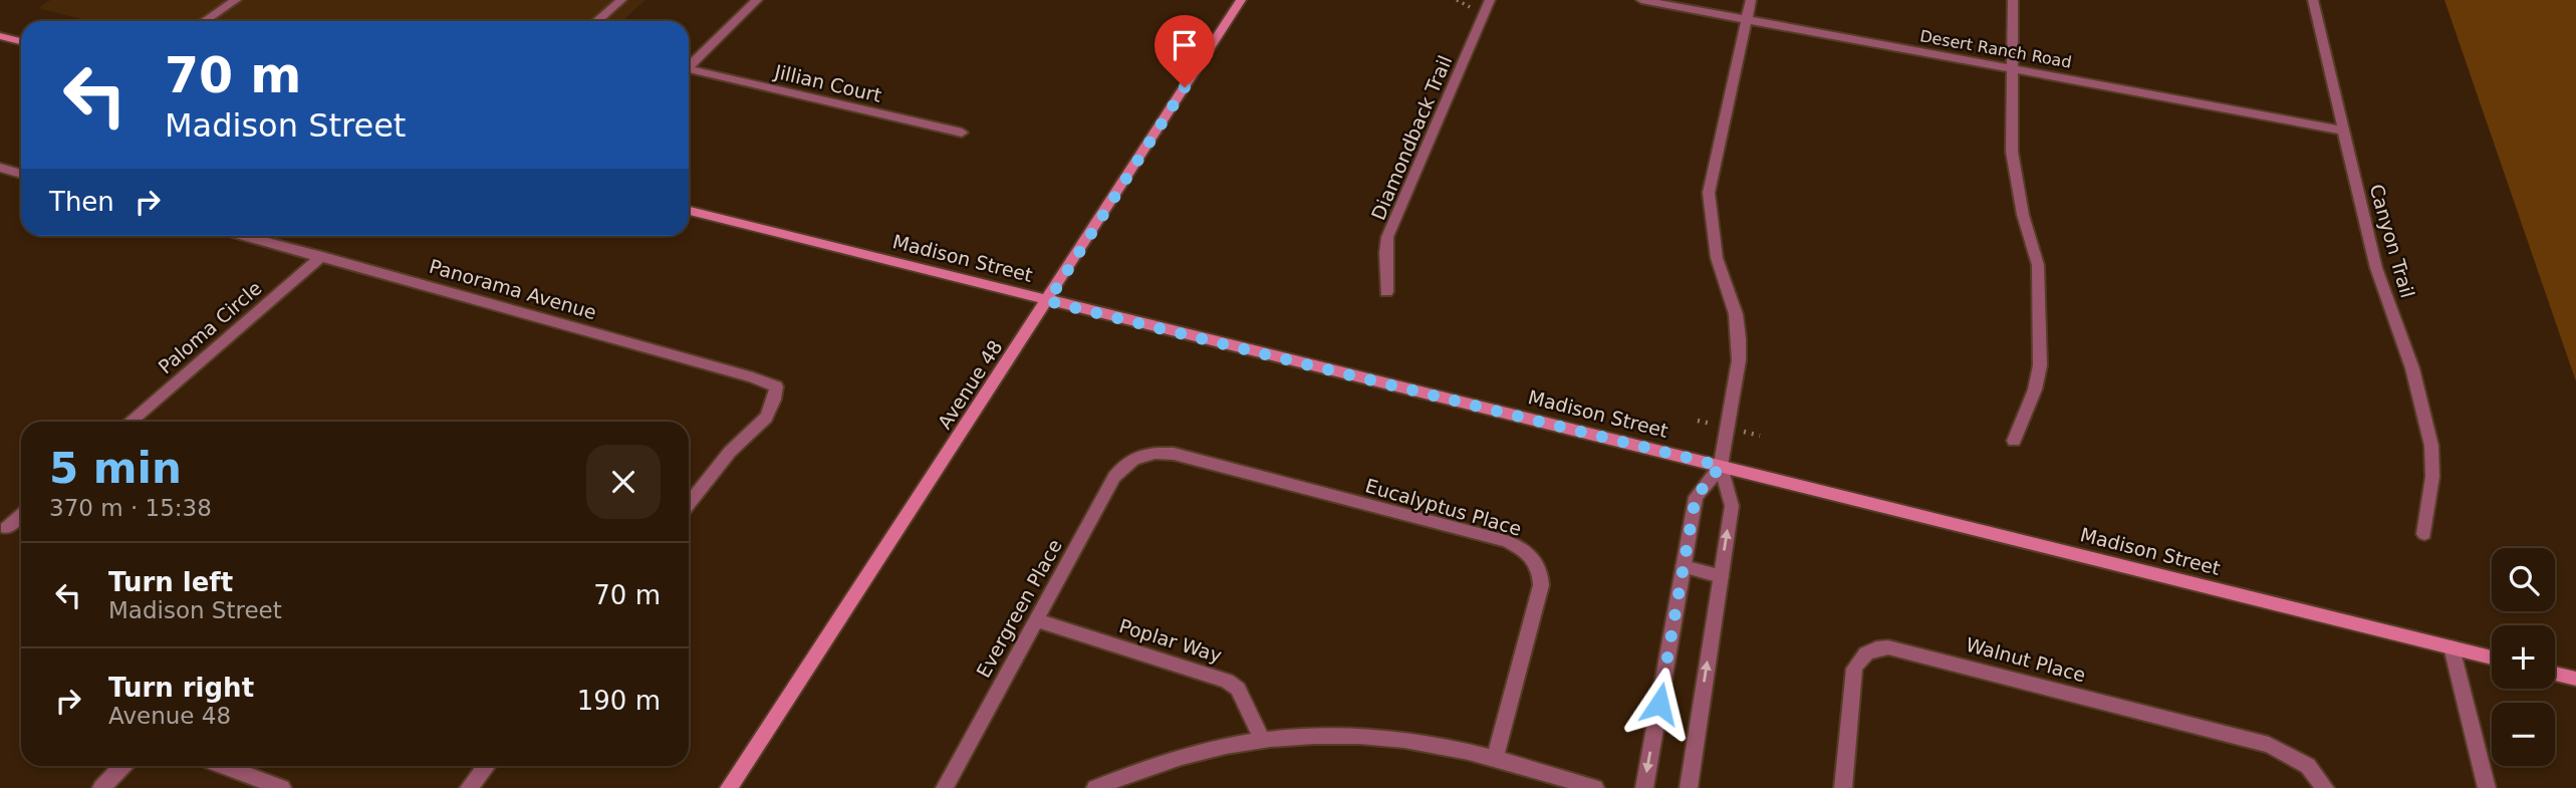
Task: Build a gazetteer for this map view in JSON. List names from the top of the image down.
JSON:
{
  "streets": {
    "main road": ["Madison Street", "Avenue 48"],
    "street": [
      "Desert Ranch Road",
      "Jillian Court",
      "Diamondback Trail",
      "Canyon Trail",
      "Panorama Avenue",
      "Paloma Circle",
      "Eucalyptus Place",
      "Evergreen Place",
      "Poplar Way",
      "Walnut Place"
    ]
  },
  "crossings": [
    ["Desert Ranch Road", "Canyon Trail"],
    ["Madison Street", "Avenue 48"],
    ["Panorama Avenue", "Paloma Circle"],
    ["Eucalyptus Place", "Evergreen Place"],
    ["Evergreen Place", "Poplar Way"]
  ],
  "page": {
    "turn": ["70 m", "Madison Street"],
    "then": "Then",
    "heading": ["5 min", "370 m · 15:38"],
    "list": [
      {
        "name": "Turn left",
        "note": "Madison Street",
        "value": "70 m"
      },
      {
        "name": "Turn right",
        "note": "Avenue 48",
        "value": "190 m"
      }
    ],
    "map_buttons": ["+", "−"]
  }
}
